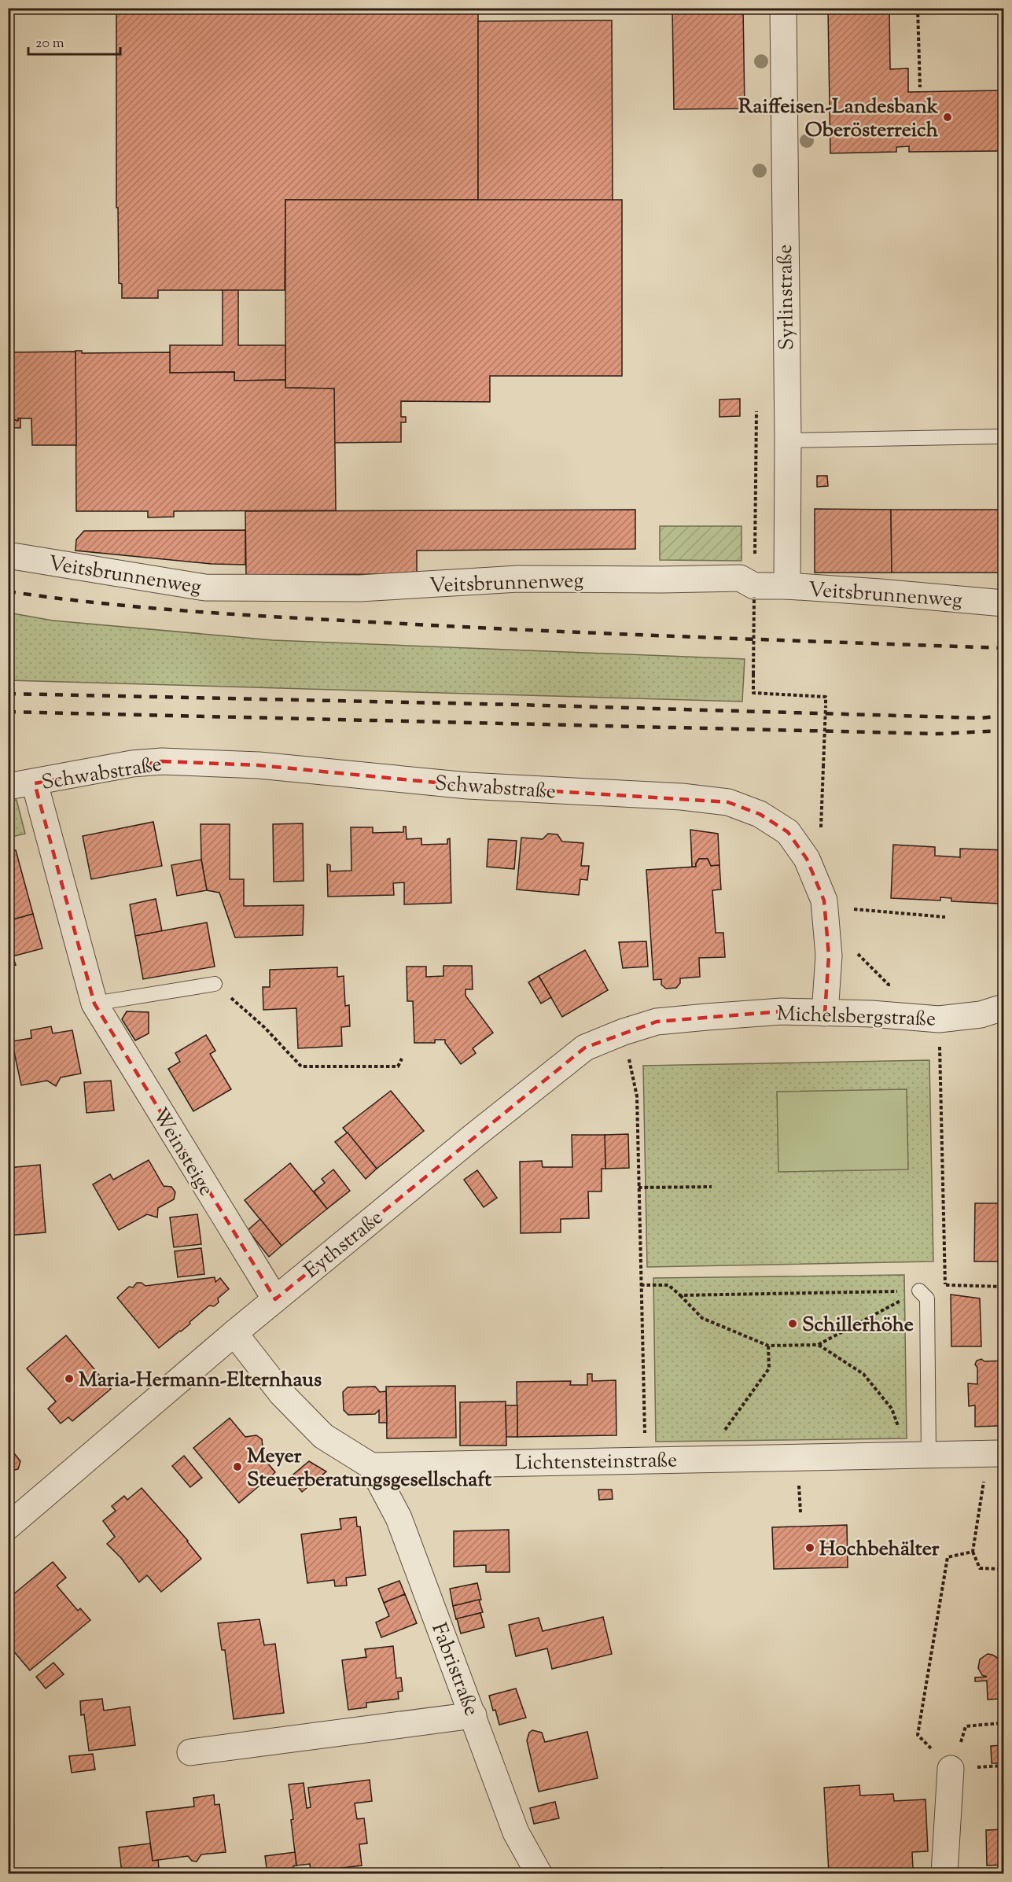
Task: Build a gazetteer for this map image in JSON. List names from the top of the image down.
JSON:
{
  "streets": {
    "street": [
      "Syrlinstraße",
      "Veitsbrunnenweg",
      "Schwabstraße",
      "Michelsbergstraße",
      "Weinsteige",
      "Eythstraße",
      "Lichtensteinstraße",
      "Fabristraße"
    ]
  },
  "crossings": [
    ["Syrlinstraße", "Veitsbrunnenweg"],
    ["Schwabstraße", "Michelsbergstraße"],
    ["Schwabstraße", "Weinsteige"],
    ["Michelsbergstraße", "Eythstraße"],
    ["Weinsteige", "Eythstraße"],
    ["Lichtensteinstraße", "Fabristraße"]
  ],
  "places": [
    "Raiffeisen-Landesbank Oberösterreich",
    "Schillerhöhe",
    "Maria-Hermann-Elternhaus",
    "Meyer Steuerberatungsgesellschaft",
    "Hochbehälter"
  ],
  "scale_bar": "20 m"
}
